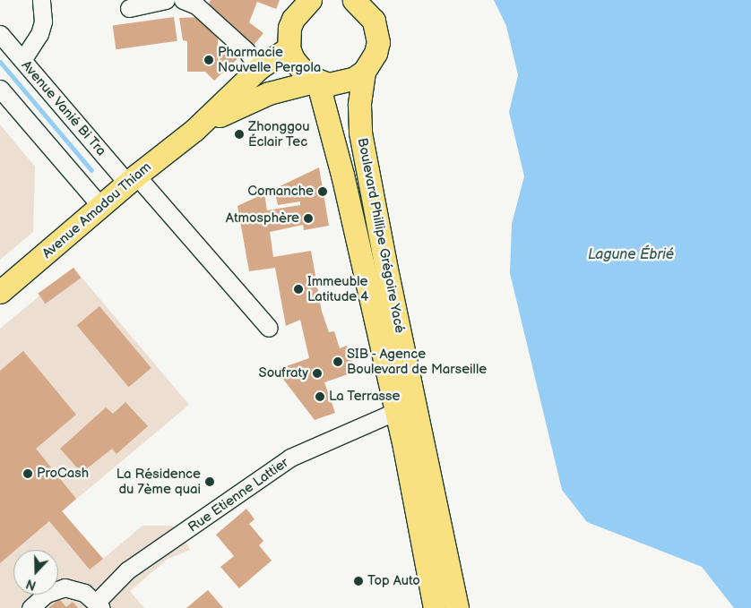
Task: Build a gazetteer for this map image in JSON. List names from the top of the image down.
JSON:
{
  "streets": {
    "main road": ["Avenue Amadou Thiam", "Boulevard Phillipe Grégoire Yacé"],
    "street": ["Avenue Vanié Bi Tra", "Rue Etienne Lattier"]
  },
  "crossings": [
    ["Avenue Vanié Bi Tra", "Avenue Amadou Thiam"],
    ["Avenue Amadou Thiam", "Boulevard Phillipe Grégoire Yacé"],
    ["Boulevard Phillipe Grégoire Yacé", "Rue Etienne Lattier"]
  ],
  "water": ["Lagune Ébrié"],
  "places": [
    "Pharmacie Nouvelle Pergola",
    "Zhonggou Éclair Tec",
    "Comanche",
    "Atmosphère",
    "Immeuble Latitude 4",
    "SIB - Agence Boulevard de Marseille",
    "Soufraty",
    "La Terrasse",
    "ProCash",
    "La Résidence du 7ème quai",
    "Top Auto"
  ],
  "north": "bottom"
}
